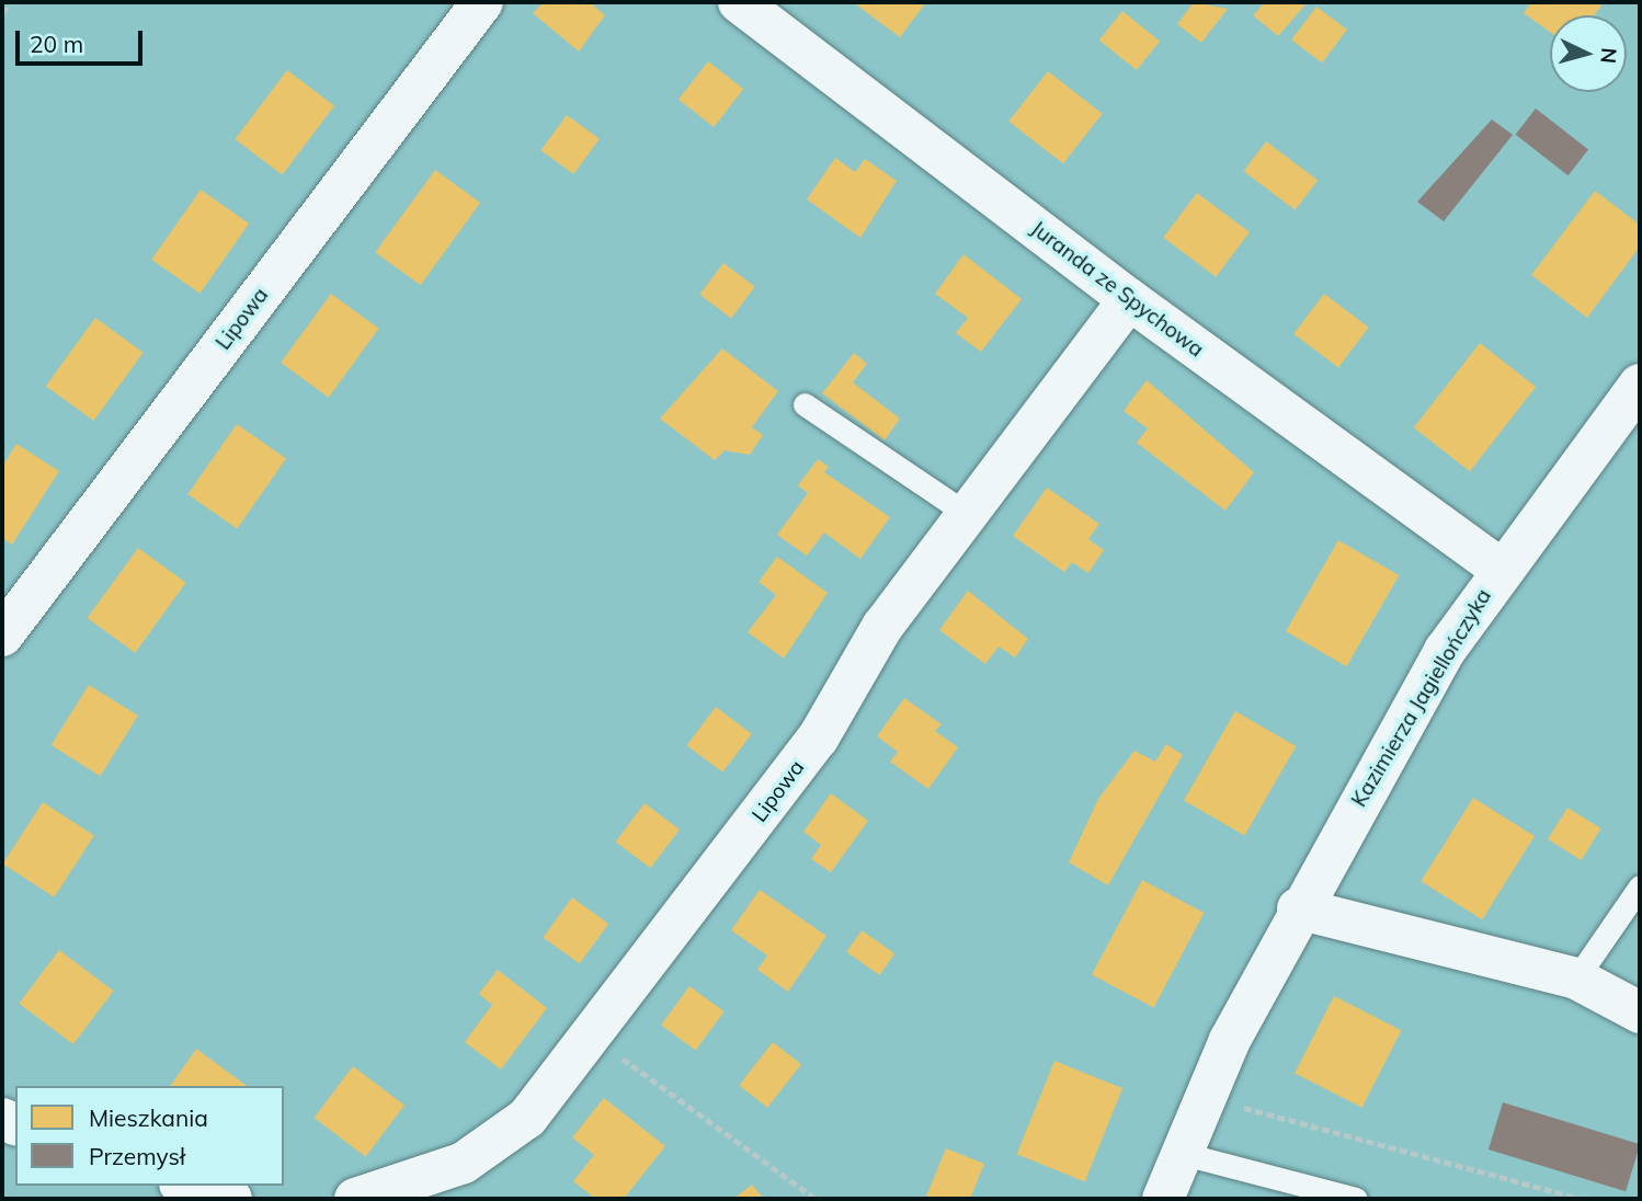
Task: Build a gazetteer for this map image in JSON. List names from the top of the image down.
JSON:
{
  "streets": {
    "street": ["Juranda ze Spychowa", "Lipowa", "Kazimierza Jagiellończyka"]
  },
  "crossings": [
    ["Juranda ze Spychowa", "Lipowa"],
    ["Juranda ze Spychowa", "Kazimierza Jagiellończyka"]
  ],
  "legend": ["Mieszkania", "Przemysł"],
  "scale_bar": "20 m",
  "north": "right"
}
